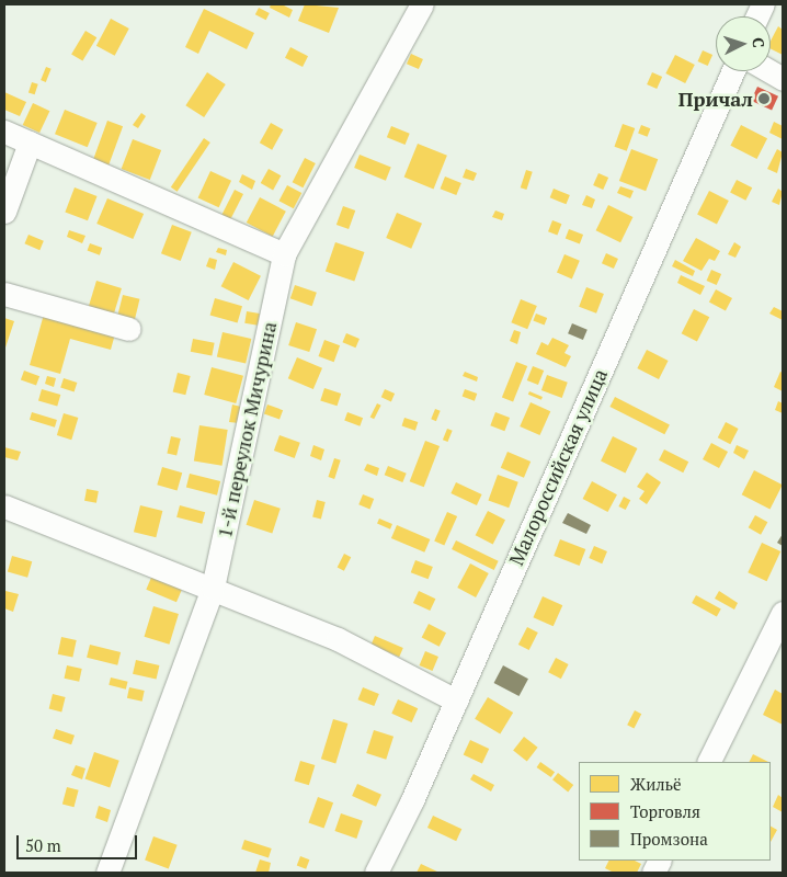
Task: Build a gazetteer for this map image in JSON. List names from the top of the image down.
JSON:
{
  "streets": {
    "street": ["1-й переулок Мичурина", "Малороссийская улица"]
  },
  "places": ["Причал"],
  "legend": ["Жильё", "Торговля", "Промзона"],
  "scale_bar": "50 m",
  "north": "right"
}
